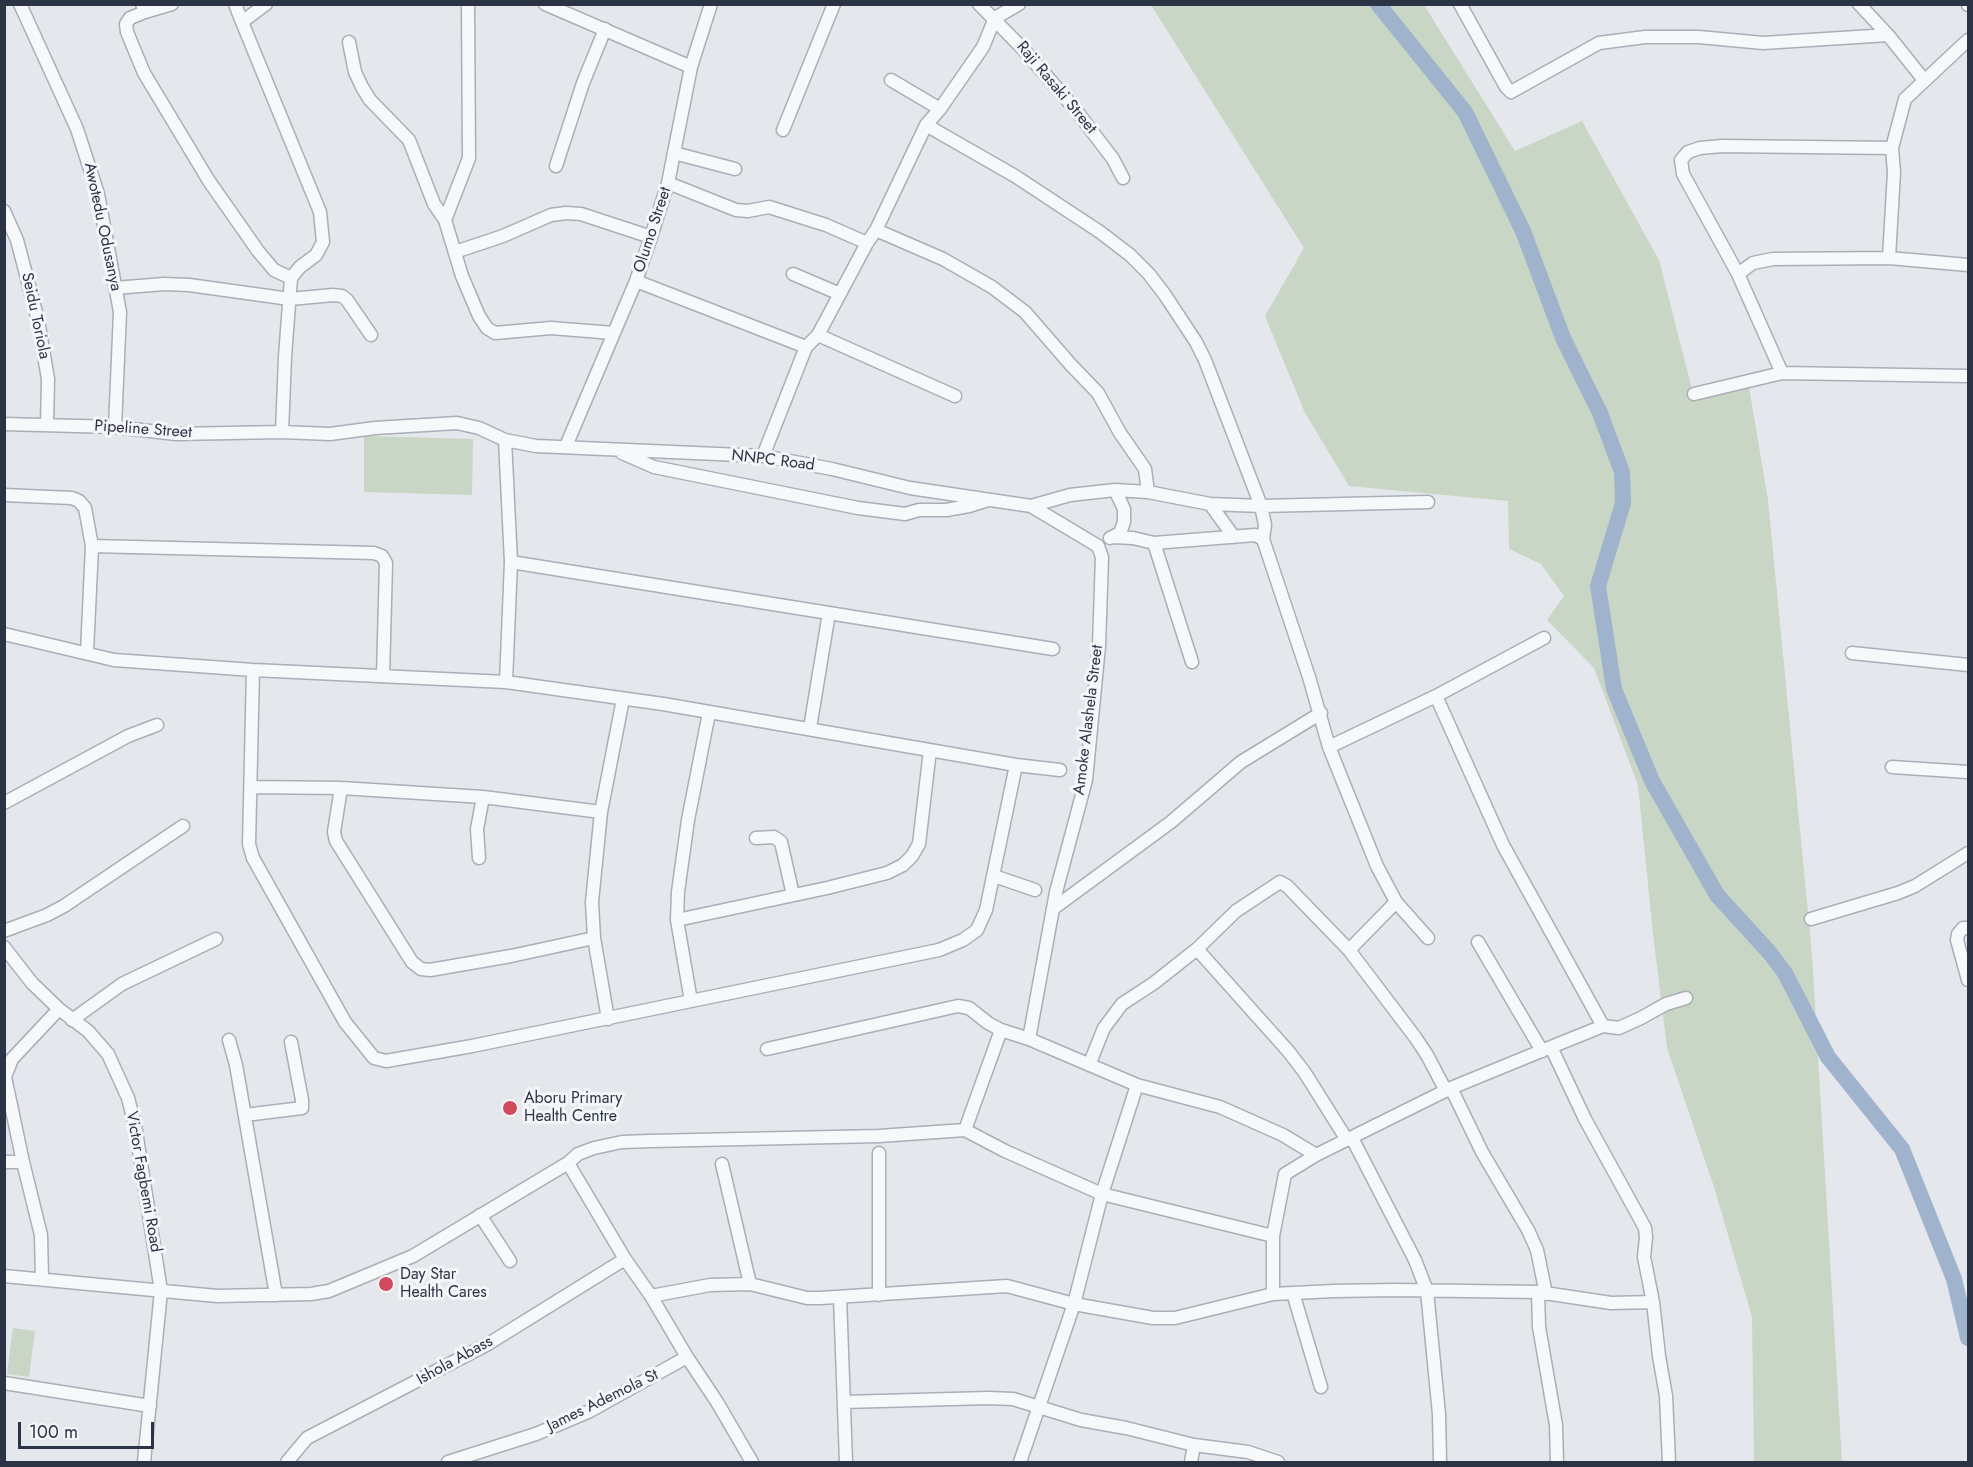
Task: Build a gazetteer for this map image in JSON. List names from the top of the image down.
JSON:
{
  "streets": {
    "street": [
      "Raji Rasaki Street",
      "Awotedu Odusanya",
      "Olumo Street",
      "Seidu Toriola",
      "Pipeline Street",
      "NNPC Road",
      "Amoke Alashela Street",
      "Victor Fagbemi Road",
      "Ishola Abass",
      "James Ademola St"
    ]
  },
  "crossings": [
    ["Awotedu Odusanya", "Pipeline Street"],
    ["Olumo Street", "NNPC Road"],
    ["Seidu Toriola", "Pipeline Street"],
    ["Pipeline Street", "NNPC Road"]
  ],
  "places": ["Aboru Primary Health Centre", "Day Star Health Cares"],
  "scale_bar": "100 m"
}
